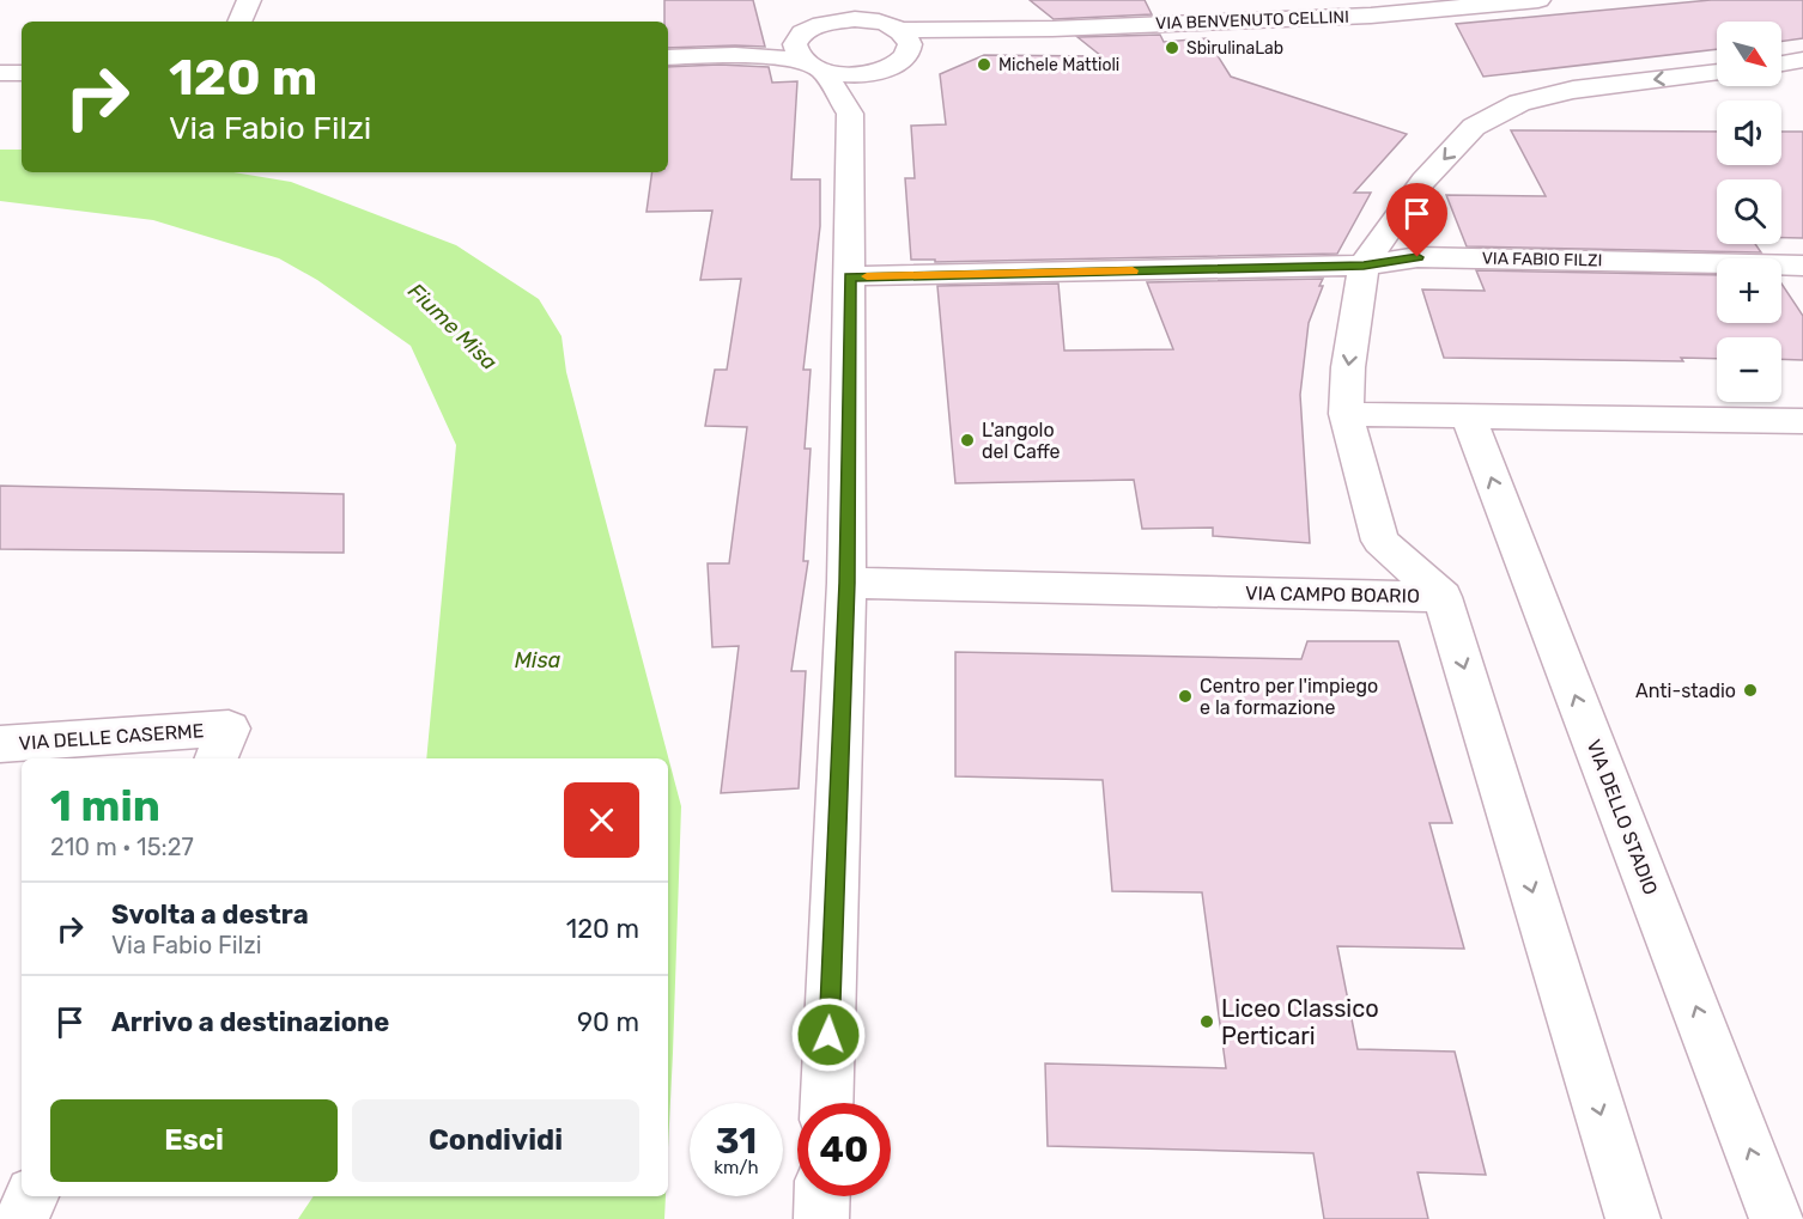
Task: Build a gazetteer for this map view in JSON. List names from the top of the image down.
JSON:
{
  "streets": {
    "street": [
      "VIA BENVENUTO CELLINI",
      "VIA FABIO FILZI",
      "VIA CAMPO BOARIO",
      "VIA DELLE CASERME",
      "VIA DELLO STADIO"
    ]
  },
  "crossings": [
    ["VIA FABIO FILZI", "VIA CAMPO BOARIO"]
  ],
  "one_way": ["VIA CAMPO BOARIO"],
  "water": ["Fiume Misa", "Misa"],
  "places": [
    "SbirulinaLab",
    "Michele Mattioli",
    "L'angolo del Caffe",
    "Anti-stadio",
    "Centro per l'impiego e la formazione",
    "Liceo Classico Perticari"
  ],
  "north": "bottom right",
  "page": {
    "map_buttons": ["+", "−"],
    "turn": ["120 m", "Via Fabio Filzi"],
    "heading": ["1 min", "210 m · 15:27"],
    "list": [
      {
        "name": "Svolta a destra",
        "note": "Via Fabio Filzi",
        "value": "120 m"
      },
      {
        "name": "Arrivo a destinazione",
        "value": "90 m"
      }
    ],
    "buttons": ["Esci", "Condividi"],
    "speed": "31 km/h",
    "limit": "40"
  }
}
